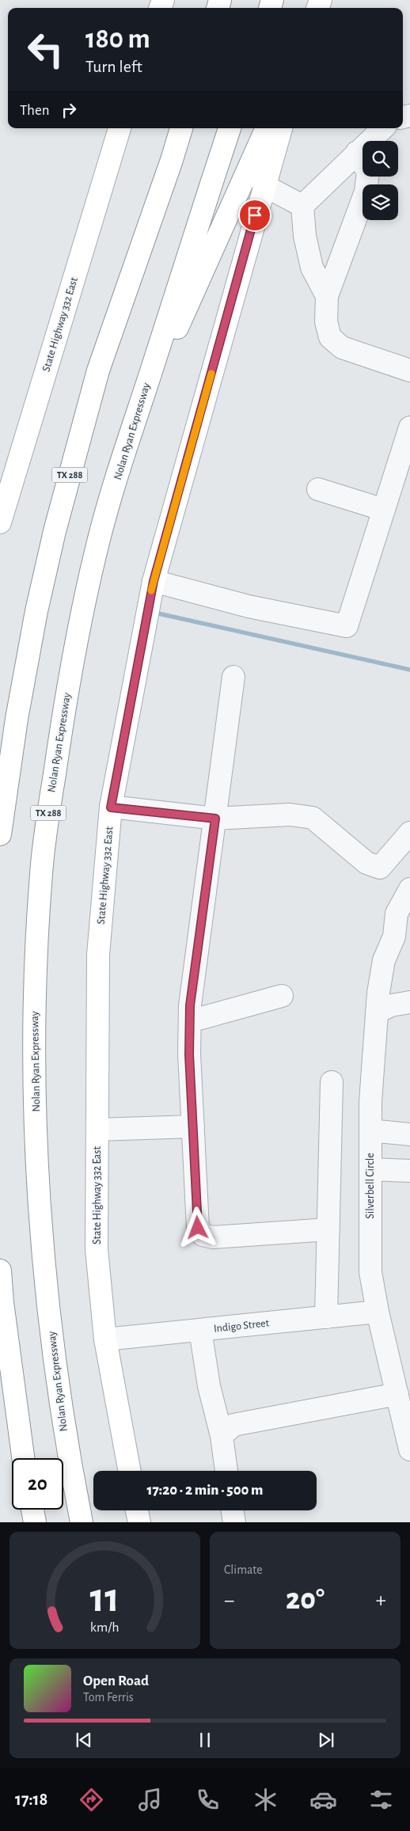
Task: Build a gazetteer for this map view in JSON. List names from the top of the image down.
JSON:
{
  "streets": {
    "main road": ["State Highway 332 East", "Nolan Ryan Expressway", "TX 288"],
    "street": ["Silverbell Circle", "Indigo Street"]
  },
  "crossings": [
    ["State Highway 332 East", "Indigo Street"],
    ["Silverbell Circle", "Indigo Street"]
  ],
  "page": {
    "turn": ["180 m", "Turn left"],
    "then": "Then",
    "limit": "20",
    "trip": "17:20 · 2 min · 500 m",
    "tile": "Climate",
    "heat": ["−", "20°", "+"],
    "song": ["Open Road", "Tom Ferris"],
    "tabs": "17:18",
    "gauge": ["11", "km/h"]
  }
}
